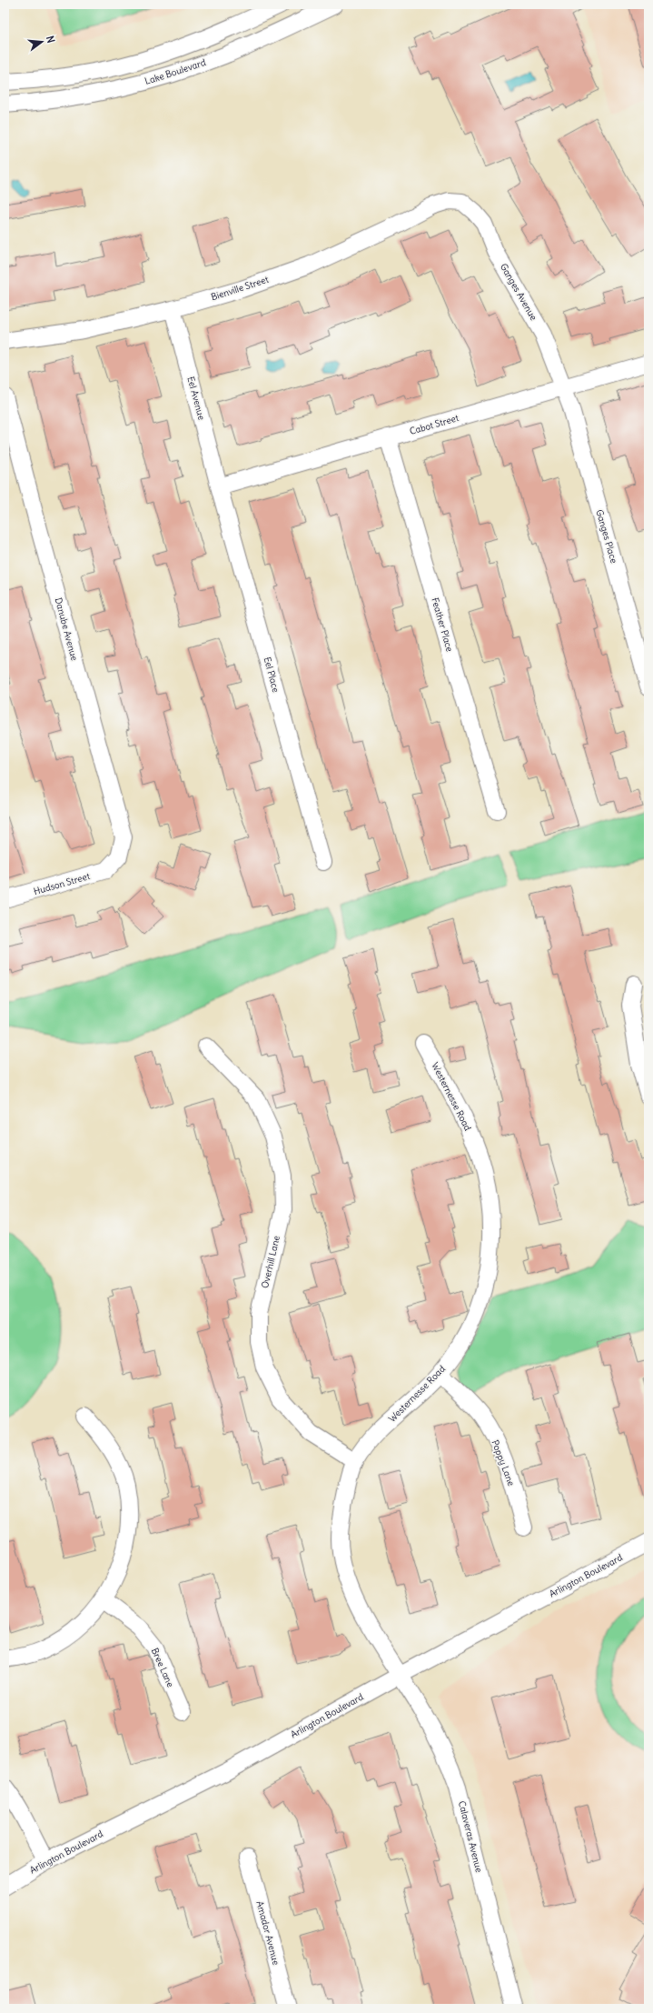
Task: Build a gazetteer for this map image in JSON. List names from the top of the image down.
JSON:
{
  "streets": {
    "street": [
      "Lake Boulevard",
      "Bienville Street",
      "Ganges Avenue",
      "Eel Avenue",
      "Cabot Street",
      "Ganges Place",
      "Feather Place",
      "Danube Avenue",
      "Eel Place",
      "Hudson Street",
      "Westernesse Road",
      "Overhill Lane",
      "Poppy Lane",
      "Arlington Boulevard",
      "Bree Lane",
      "Calaveras Avenue",
      "Amador Avenue"
    ]
  },
  "crossings": [
    ["Bienville Street", "Ganges Avenue"],
    ["Bienville Street", "Eel Avenue"],
    ["Ganges Avenue", "Cabot Street"],
    ["Ganges Avenue", "Ganges Place"],
    ["Eel Avenue", "Cabot Street"],
    ["Eel Avenue", "Eel Place"],
    ["Cabot Street", "Ganges Place"],
    ["Cabot Street", "Feather Place"],
    ["Cabot Street", "Eel Place"],
    ["Danube Avenue", "Hudson Street"],
    ["Westernesse Road", "Overhill Lane"],
    ["Westernesse Road", "Poppy Lane"],
    ["Westernesse Road", "Arlington Boulevard"],
    ["Westernesse Road", "Calaveras Avenue"],
    ["Arlington Boulevard", "Calaveras Avenue"]
  ],
  "north": "right"
}
